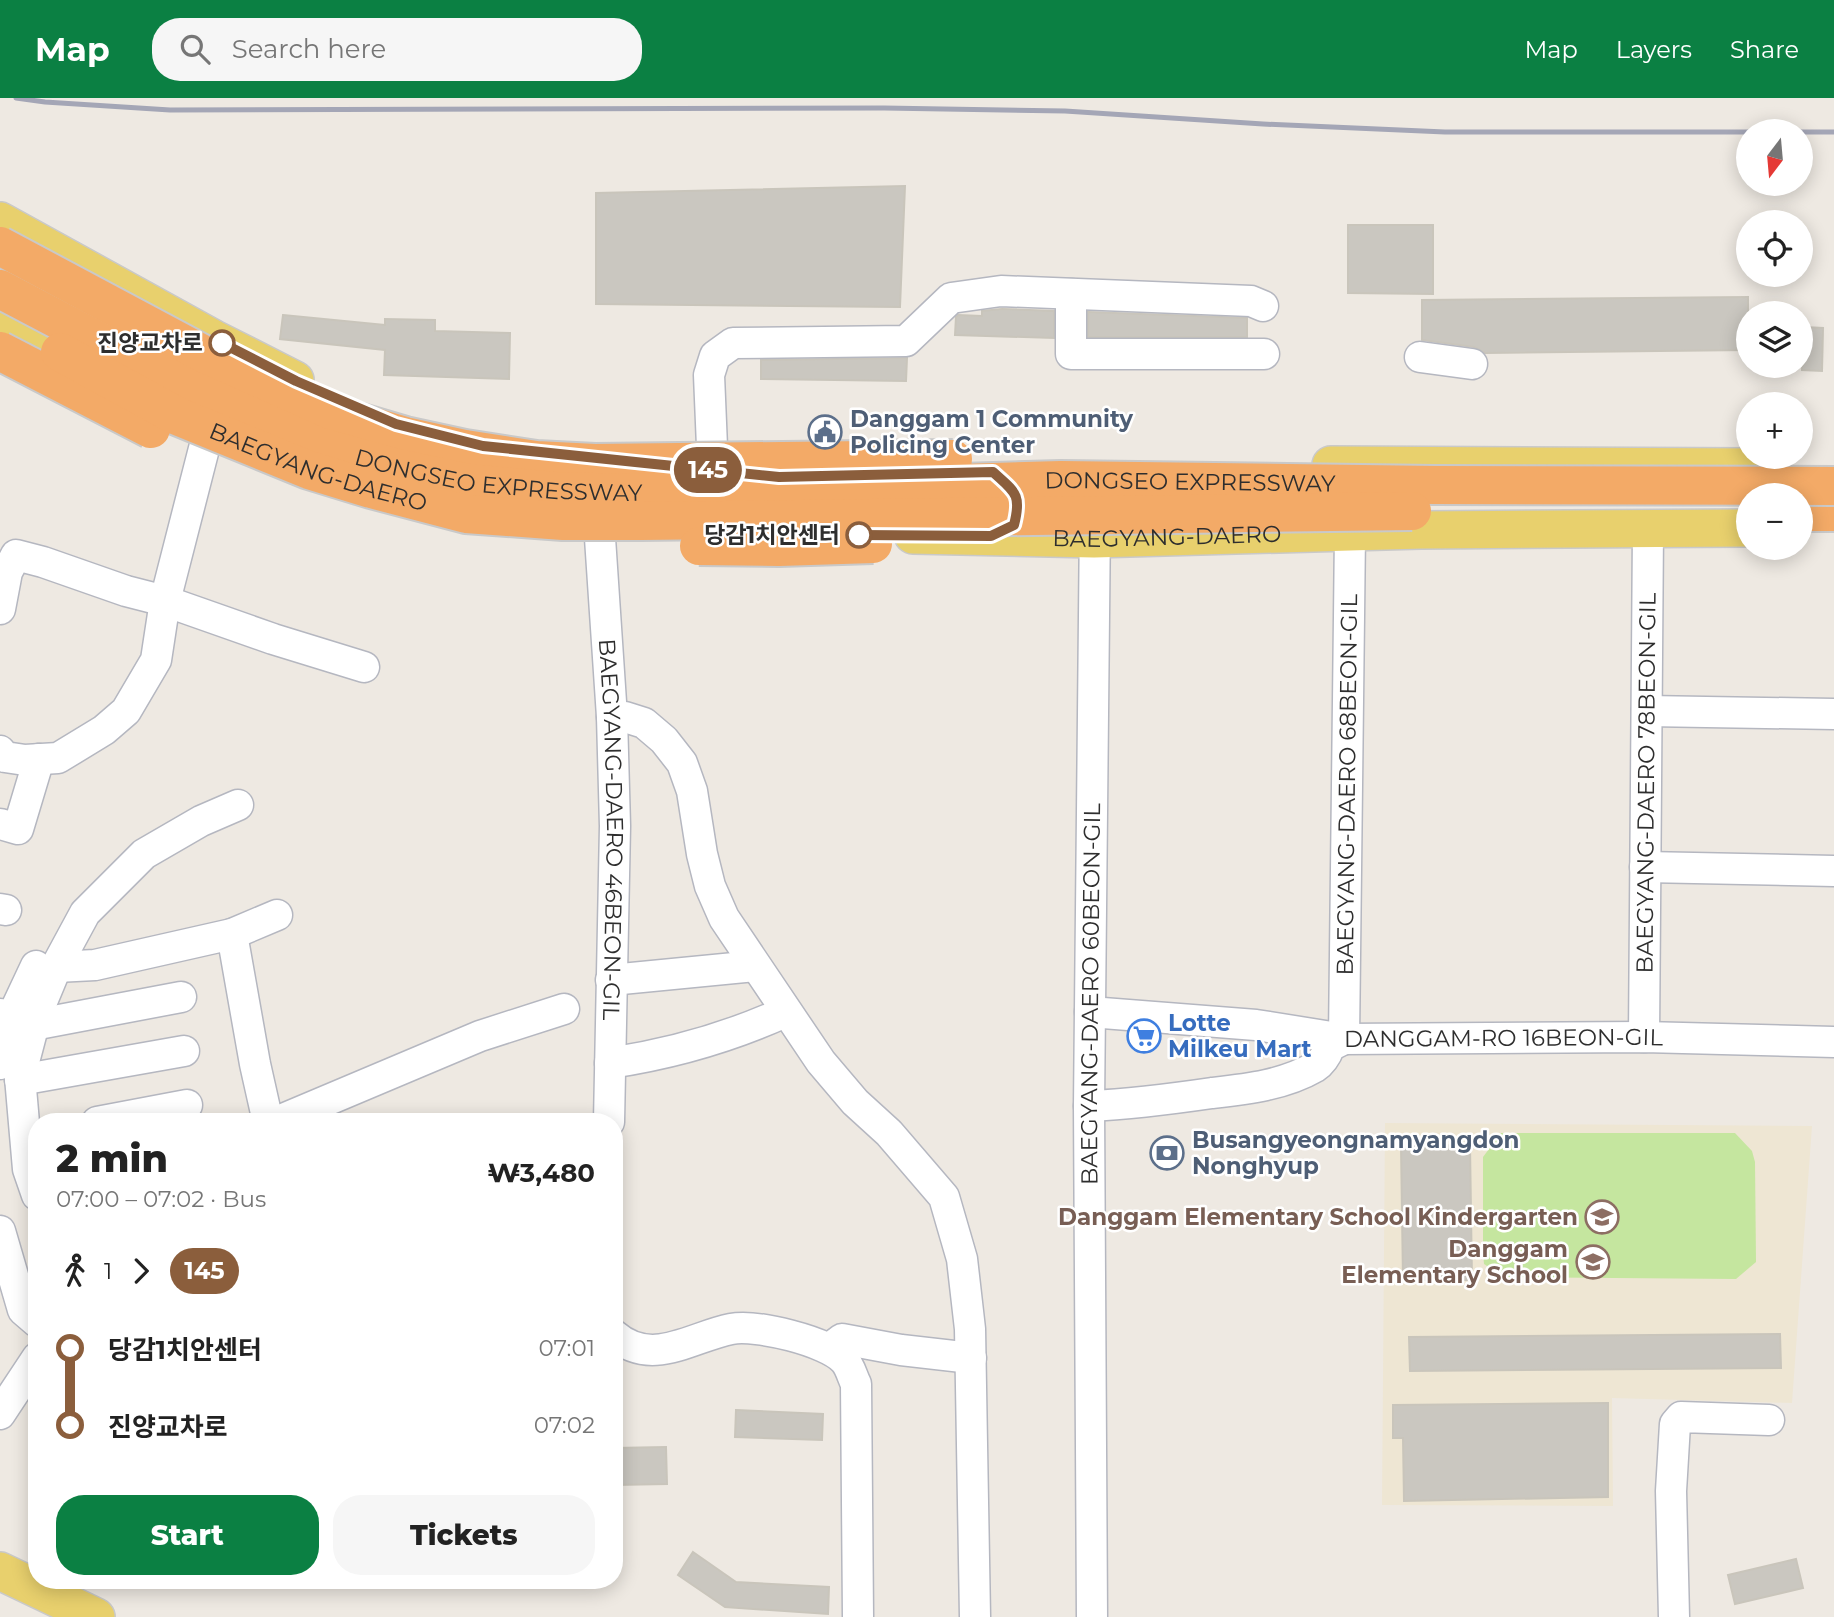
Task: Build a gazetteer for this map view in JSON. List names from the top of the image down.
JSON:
{
  "streets": {
    "highway": ["DONGSEO EXPRESSWAY"],
    "main road": ["BAEGYANG-DAERO"],
    "street": [
      "BAEGYANG-DAERO 78BEON-GIL",
      "BAEGYANG-DAERO 68BEON-GIL",
      "BAEGYANG-DAERO 46BEON-GIL",
      "BAEGYANG-DAERO 60BEON-GIL",
      "DANGGAM-RO 16BEON-GIL"
    ]
  },
  "crossings": [
    ["BAEGYANG-DAERO", "DONGSEO EXPRESSWAY"],
    ["BAEGYANG-DAERO", "BAEGYANG-DAERO 78BEON-GIL"],
    ["BAEGYANG-DAERO", "BAEGYANG-DAERO 68BEON-GIL"],
    ["BAEGYANG-DAERO", "BAEGYANG-DAERO 46BEON-GIL"],
    ["BAEGYANG-DAERO", "BAEGYANG-DAERO 60BEON-GIL"],
    ["DONGSEO EXPRESSWAY", "BAEGYANG-DAERO 68BEON-GIL"],
    ["BAEGYANG-DAERO 78BEON-GIL", "DANGGAM-RO 16BEON-GIL"],
    ["BAEGYANG-DAERO 68BEON-GIL", "DANGGAM-RO 16BEON-GIL"],
    ["BAEGYANG-DAERO 60BEON-GIL", "DANGGAM-RO 16BEON-GIL"]
  ],
  "places": {
    "other": ["진양교차로", "당감1치안센터"],
    "public building": ["Danggam 1 Community Policing Center"],
    "supermarket": ["Lotte Milkeu Mart"],
    "bank": ["Busangyeongnamyangdon Nonghyup"],
    "school or university": ["Danggam Elementary School Kindergarten", "Danggam Elementary School"]
  },
  "lines": ["bus line 145"],
  "north": "bottom",
  "page": {
    "header": "Map",
    "search": "Search here",
    "nav": ["Map", "Layers", "Share"],
    "on_map": "145",
    "map_buttons": ["+", "−"],
    "heading": ["2 min", "07:00 – 07:02 · Bus", "₩3,480"],
    "legs": ["1", "145"],
    "list": [
      {
        "name": "당감1치안센터",
        "value": "07:01"
      },
      {
        "name": "진양교차로",
        "value": "07:02"
      }
    ],
    "buttons": ["Start", "Tickets"]
  }
}
